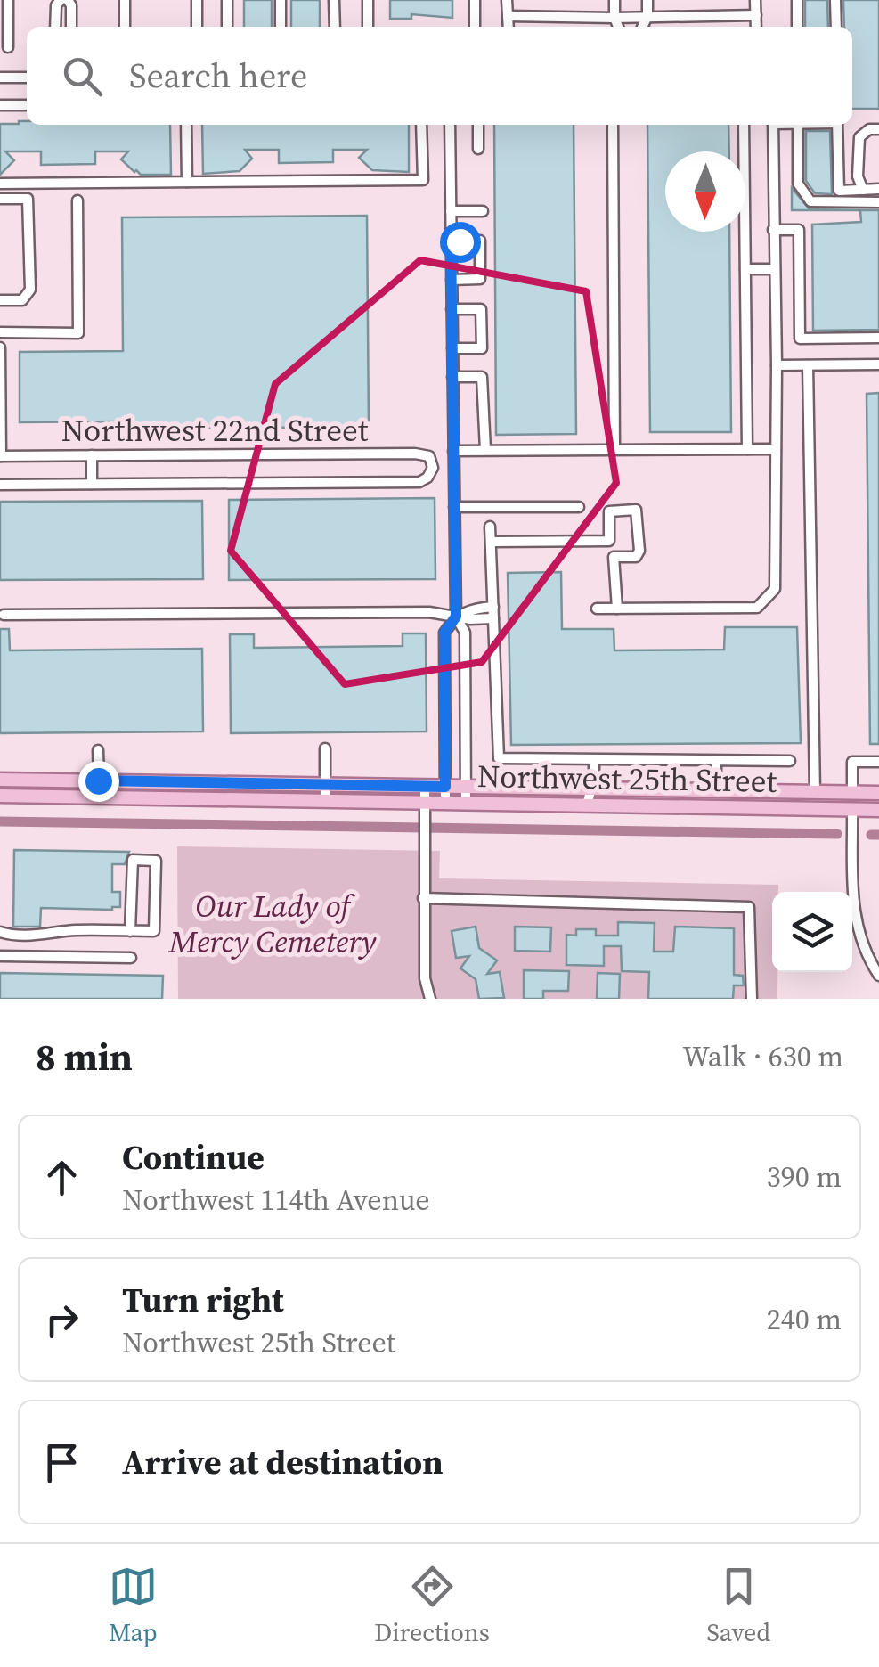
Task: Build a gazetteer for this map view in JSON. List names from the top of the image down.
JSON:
{
  "streets": {
    "main road": ["Northwest 25th Street"],
    "street": ["Northwest 22nd Street"]
  },
  "parks": ["Our Lady of Mercy Cemetery"],
  "north": "bottom",
  "page": {
    "search": "Search here",
    "heading": ["8 min", "Walk · 630 m"],
    "list": [
      ["Continue", "Northwest 114th Avenue", "390 m"],
      ["Turn right", "Northwest 25th Street", "240 m"],
      "Arrive at destination"
    ],
    "nav": ["Map", "Directions", "Saved"]
  }
}
